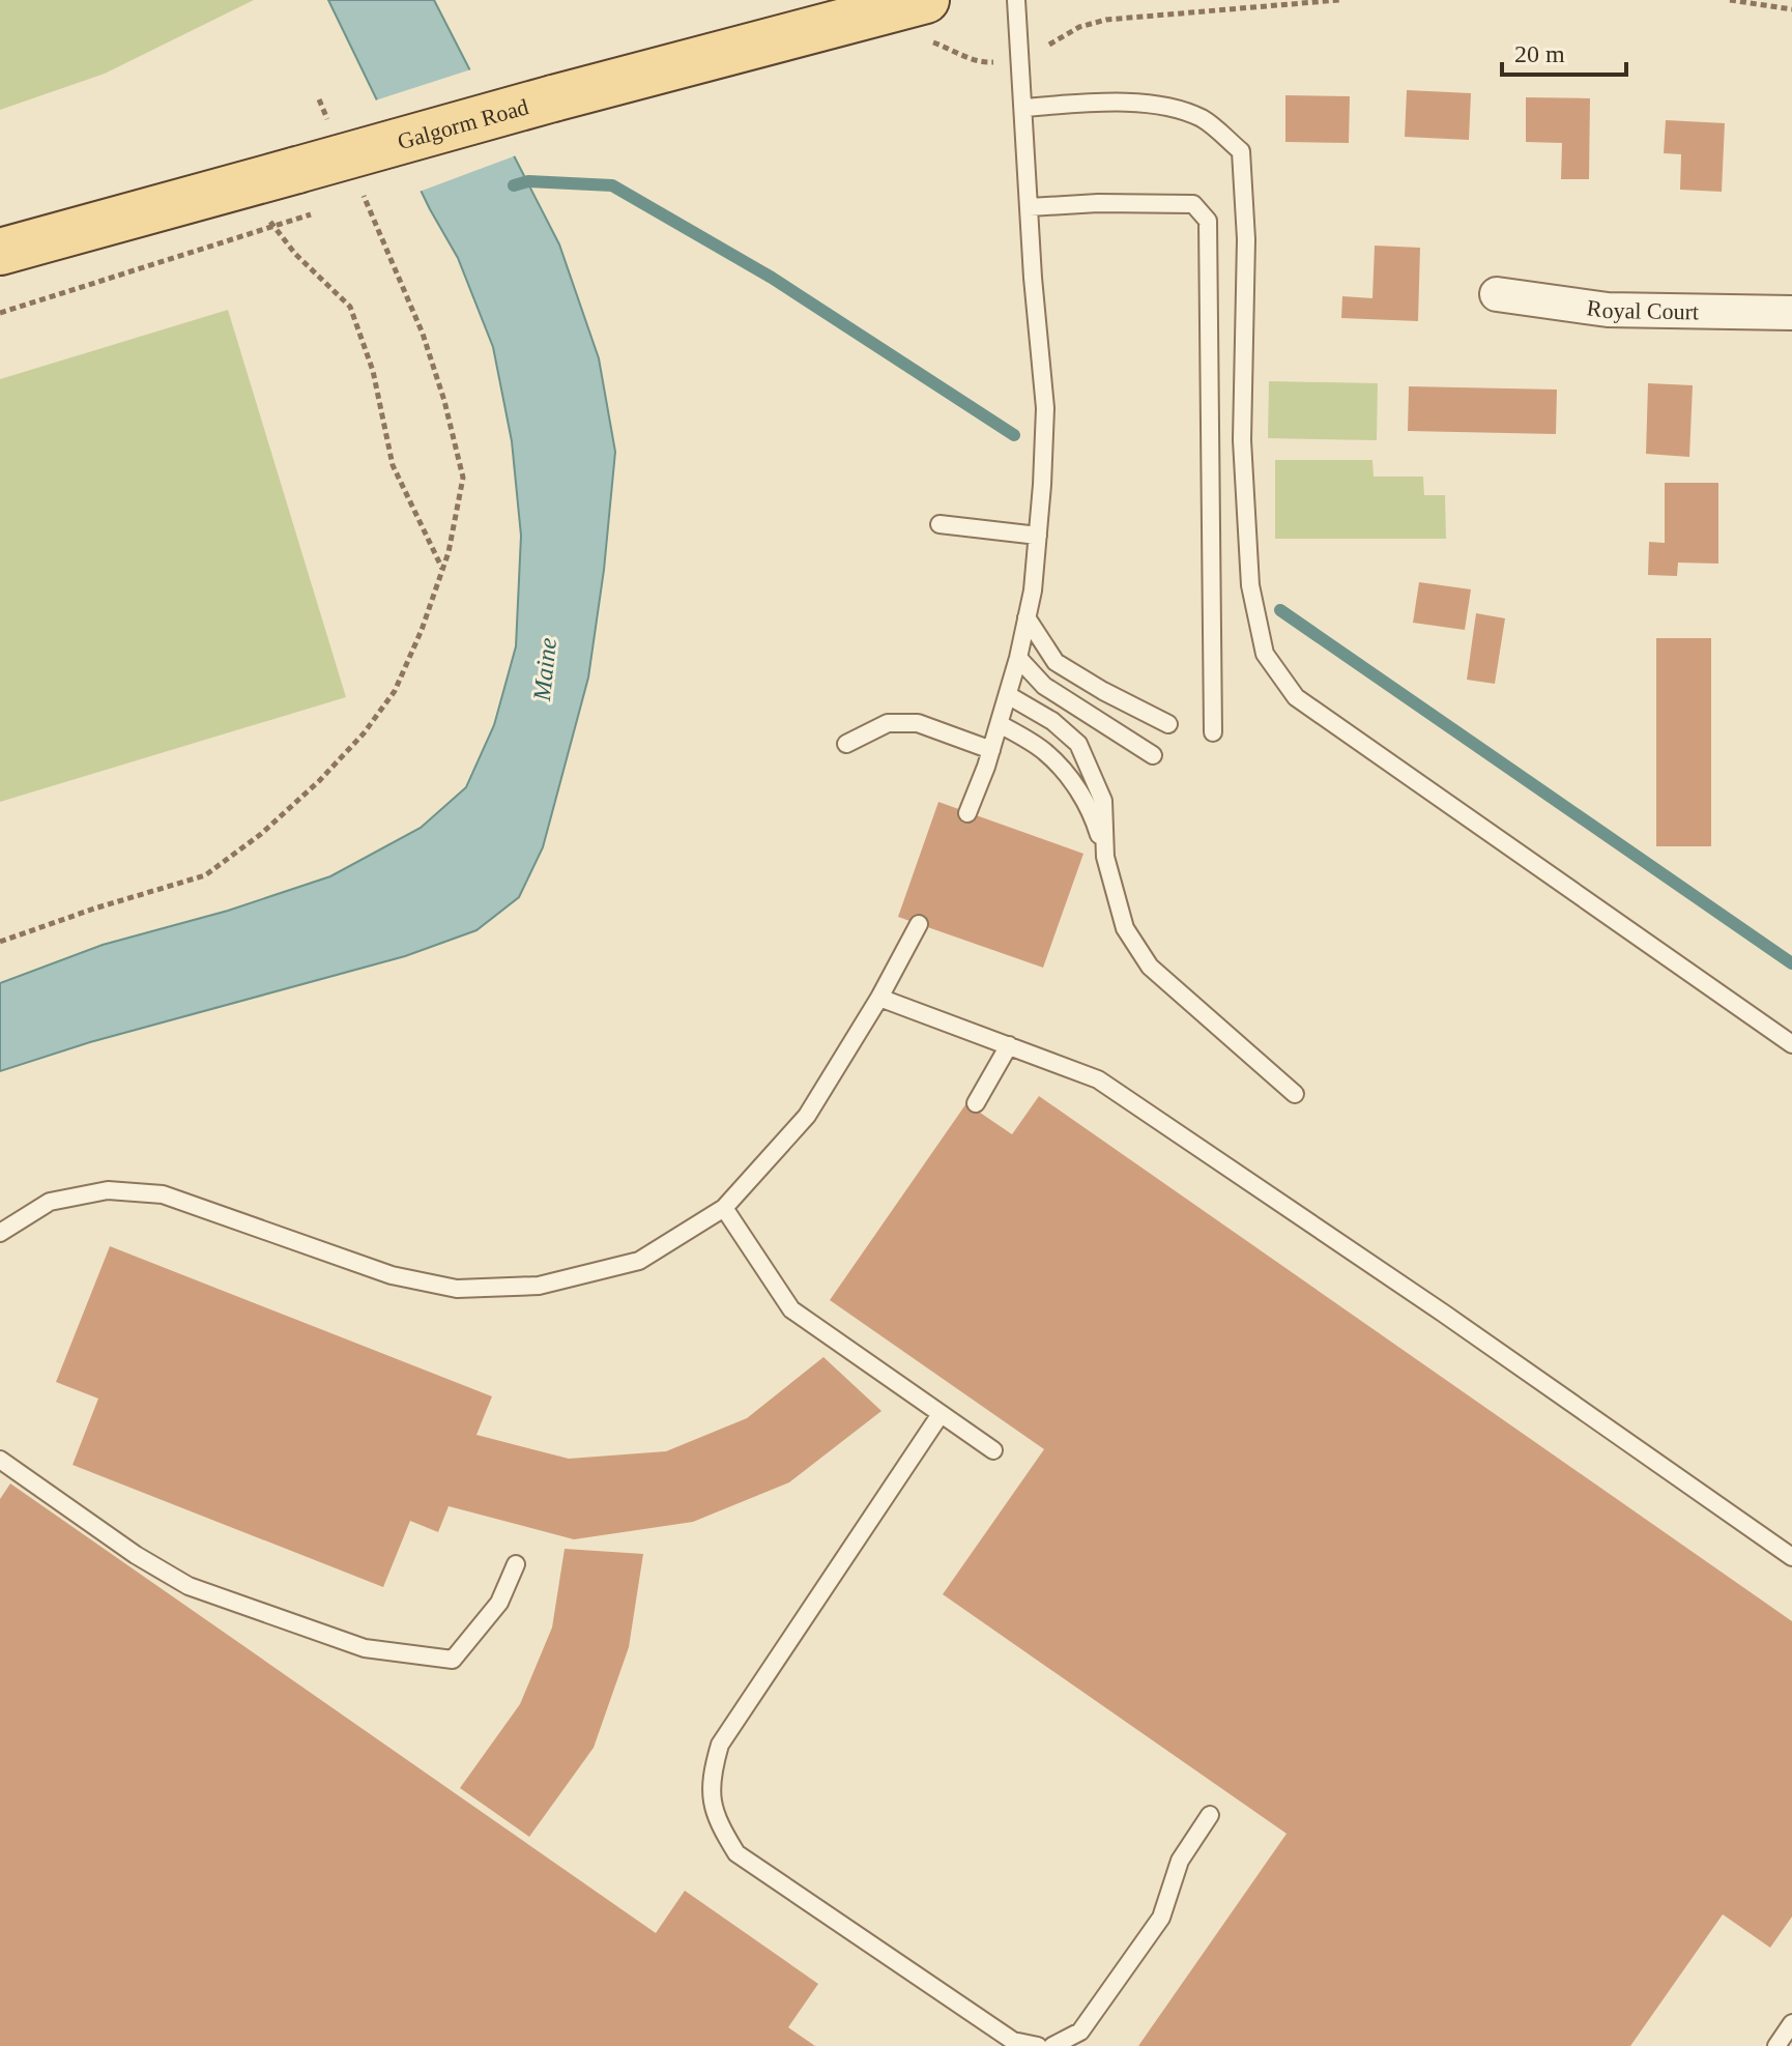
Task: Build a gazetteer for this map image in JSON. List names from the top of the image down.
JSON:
{
  "streets": {
    "main road": ["Galgorm Road"],
    "street": ["Royal Court"]
  },
  "water": ["Maine"],
  "scale_bar": "20 m"
}
